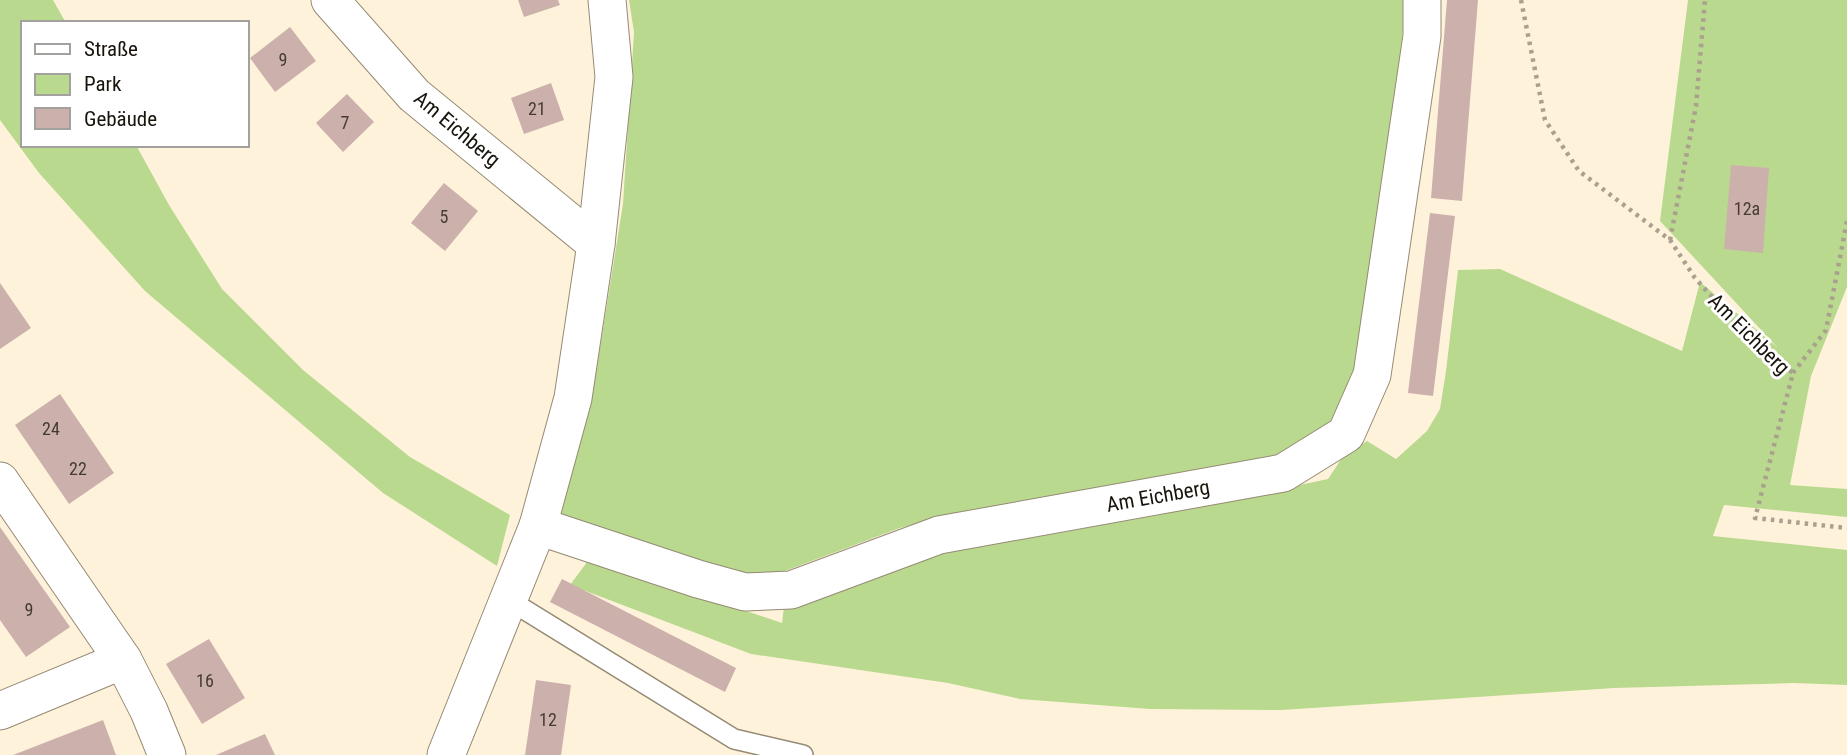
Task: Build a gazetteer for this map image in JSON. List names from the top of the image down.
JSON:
{
  "streets": {
    "street": ["Am Eichberg"]
  },
  "house_numbers": [
    "9",
    "21",
    "7",
    "12a",
    "5",
    "24",
    "22",
    "9",
    "16",
    "12"
  ],
  "legend": ["Straße", "Park", "Gebäude"]
}
